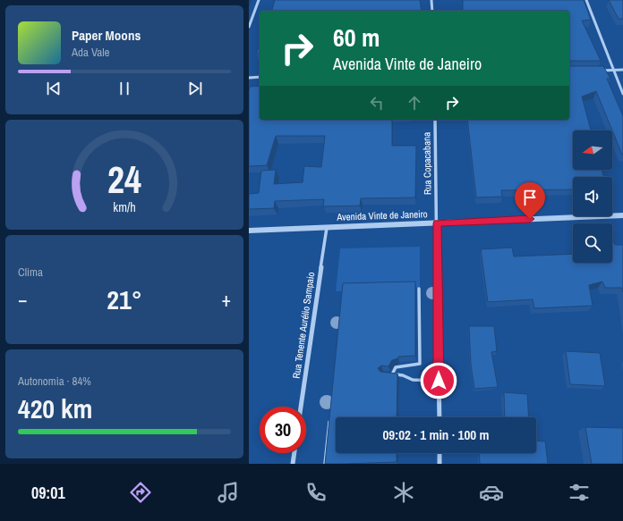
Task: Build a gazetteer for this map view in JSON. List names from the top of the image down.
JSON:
{
  "streets": {
    "street": ["Rua Copacabana", "Avenida Vinte de Janeiro", "Rua Tenente Aurélio Sampaio"]
  },
  "crossings": [
    ["Rua Copacabana", "Avenida Vinte de Janeiro"],
    ["Avenida Vinte de Janeiro", "Rua Tenente Aurélio Sampaio"]
  ],
  "north": "left",
  "page": {
    "turn": ["60 m", "Avenida Vinte de Janeiro"],
    "song": ["Paper Moons", "Ada Vale"],
    "tile": [
      "Clima",
      ["Autonomia · 84%", "420 km"]
    ],
    "heat": ["−", "21°", "+"],
    "limit": "30",
    "trip": "09:02 · 1 min · 100 m",
    "tabs": "09:01",
    "gauge": ["24", "km/h"]
  }
}
